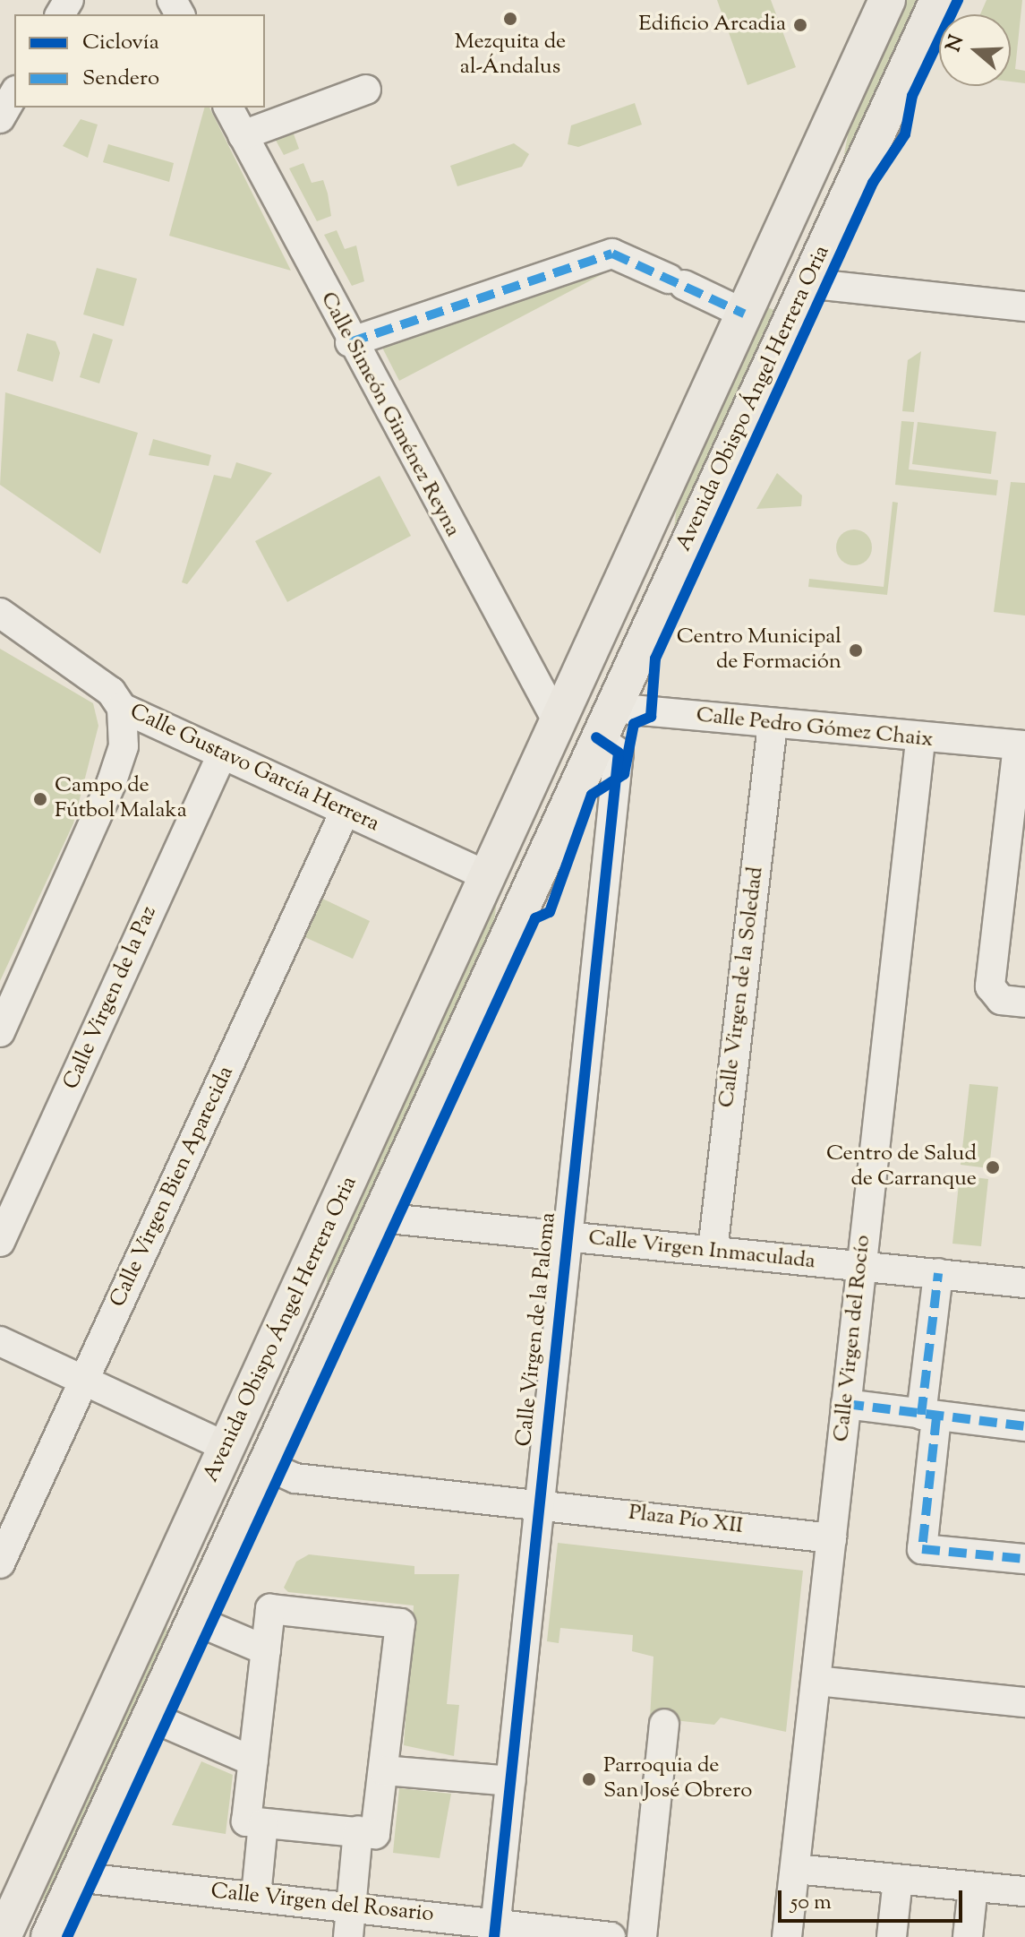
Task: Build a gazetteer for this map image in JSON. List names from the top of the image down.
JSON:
{
  "streets": {
    "main road": ["Avenida Obispo Ángel Herrera Oria"],
    "street": [
      "Calle Simeón Giménez Reyna",
      "Calle Pedro Gómez Chaix",
      "Calle Gustavo García Herrera",
      "Calle Virgen de la Soledad",
      "Calle Virgen de la Paz",
      "Calle Virgen Bien Aparecida",
      "Calle Virgen Inmaculada",
      "Calle Virgen de la Paloma",
      "Calle Virgen del Rocío",
      "Plaza Pío XII",
      "Calle Virgen del Rosario"
    ]
  },
  "crossings": [
    ["Avenida Obispo Ángel Herrera Oria", "Calle Simeón Giménez Reyna"],
    ["Avenida Obispo Ángel Herrera Oria", "Calle Pedro Gómez Chaix"],
    ["Avenida Obispo Ángel Herrera Oria", "Calle Gustavo García Herrera"],
    ["Avenida Obispo Ángel Herrera Oria", "Calle Virgen Inmaculada"],
    ["Avenida Obispo Ángel Herrera Oria", "Calle Virgen de la Paloma"],
    ["Avenida Obispo Ángel Herrera Oria", "Plaza Pío XII"],
    ["Avenida Obispo Ángel Herrera Oria", "Calle Virgen del Rosario"],
    ["Calle Pedro Gómez Chaix", "Calle Virgen de la Soledad"],
    ["Calle Pedro Gómez Chaix", "Calle Virgen de la Paloma"],
    ["Calle Pedro Gómez Chaix", "Calle Virgen del Rocío"],
    ["Calle Gustavo García Herrera", "Calle Virgen de la Paz"],
    ["Calle Gustavo García Herrera", "Calle Virgen Bien Aparecida"],
    ["Calle Virgen de la Soledad", "Calle Virgen Inmaculada"],
    ["Calle Virgen Inmaculada", "Calle Virgen de la Paloma"],
    ["Calle Virgen Inmaculada", "Calle Virgen del Rocío"],
    ["Calle Virgen de la Paloma", "Plaza Pío XII"],
    ["Calle Virgen de la Paloma", "Calle Virgen del Rosario"],
    ["Calle Virgen del Rocío", "Plaza Pío XII"]
  ],
  "places": [
    "Mezquita de al-Ándalus",
    "Edificio Arcadia",
    "Centro Municipal de Formación",
    "Campo de Fútbol Malaka",
    "Centro de Salud de Carranque",
    "Parroquia de San José Obrero"
  ],
  "legend": ["Ciclovía", "Sendero"],
  "scale_bar": "50 m",
  "north": "left"
}
